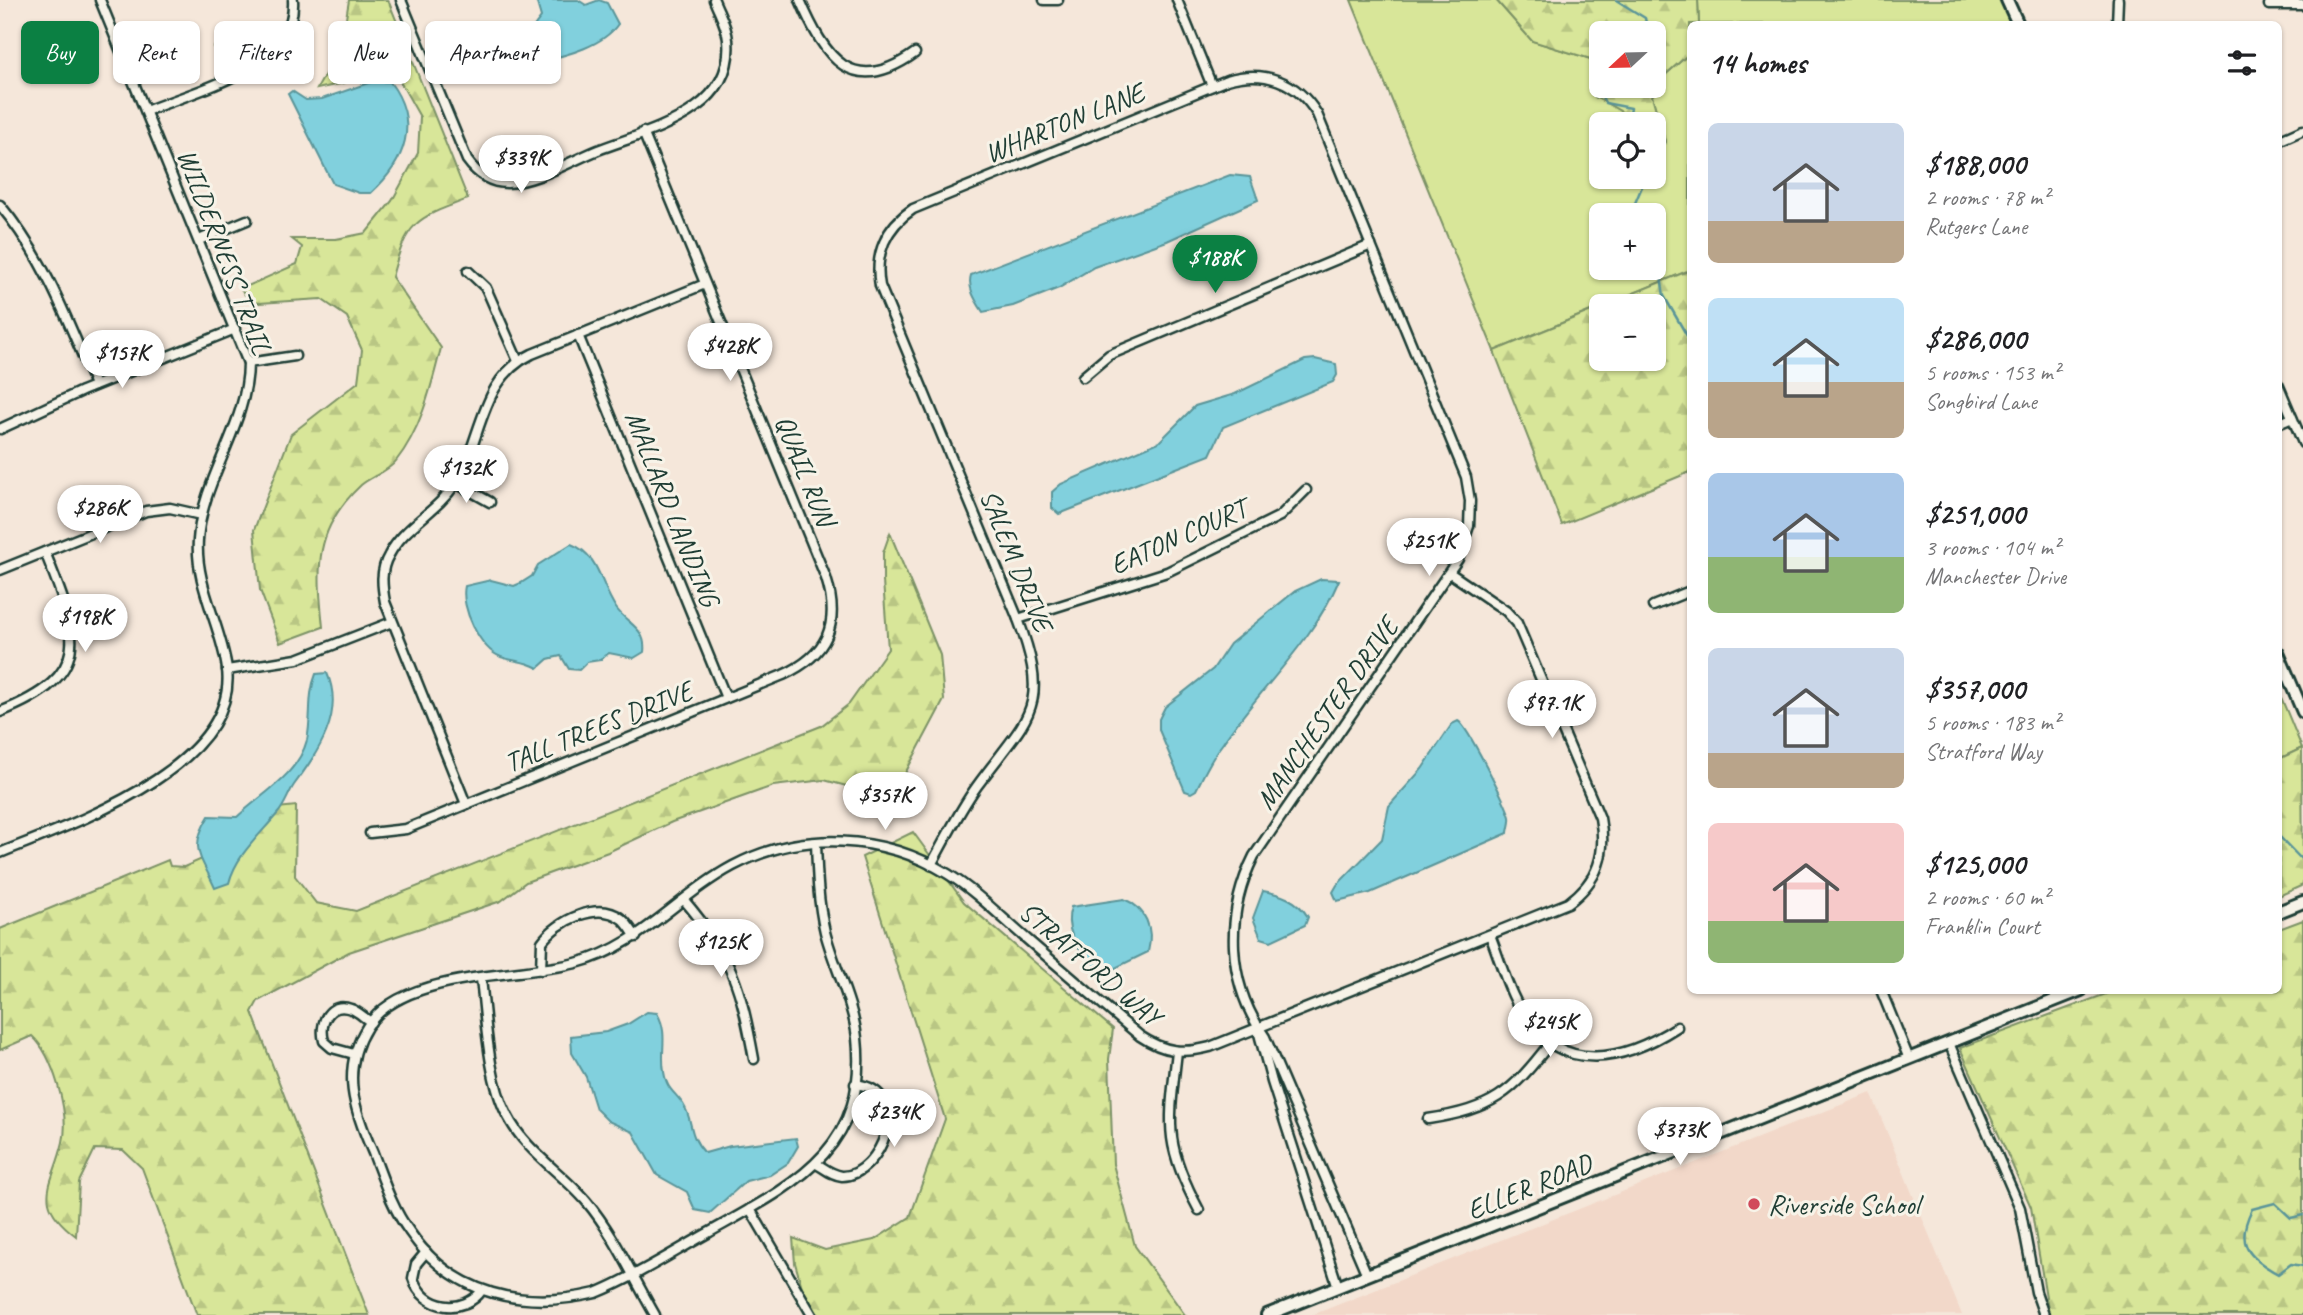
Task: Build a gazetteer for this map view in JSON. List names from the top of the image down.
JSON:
{
  "streets": {
    "street": [
      "WHARTON LANE",
      "WILDERNESS TRAIL",
      "QUAIL RUN",
      "MALLARD LANDING",
      "EATON COURT",
      "SALEM DRIVE",
      "MANCHESTER DRIVE",
      "TALL TREES DRIVE",
      "STRATFORD WAY",
      "ELLER ROAD"
    ]
  },
  "crossings": [
    ["WHARTON LANE", "SALEM DRIVE"],
    ["WHARTON LANE", "MANCHESTER DRIVE"],
    ["QUAIL RUN", "TALL TREES DRIVE"],
    ["MALLARD LANDING", "TALL TREES DRIVE"],
    ["EATON COURT", "SALEM DRIVE"],
    ["SALEM DRIVE", "STRATFORD WAY"],
    ["MANCHESTER DRIVE", "STRATFORD WAY"],
    ["MANCHESTER DRIVE", "ELLER ROAD"]
  ],
  "places": ["Riverside School"],
  "north": "left",
  "page": {
    "map_buttons": ["+", "−"],
    "chip": [
      "Buy",
      "Rent",
      "Filters",
      "New",
      "Apartment"
    ],
    "heading": "14 homes",
    "list": [
      {
        "name": "$188,000",
        "note": "2 rooms · 78 m² · Rutgers Lane"
      },
      {
        "name": "$286,000",
        "note": "5 rooms · 153 m² · Songbird Lane"
      },
      {
        "name": "$251,000",
        "note": "3 rooms · 104 m² · Manchester Drive"
      },
      {
        "name": "$357,000",
        "note": "5 rooms · 183 m² · Stratford Way"
      },
      {
        "name": "$125,000",
        "note": "2 rooms · 60 m² · Franklin Court"
      }
    ],
    "price": [
      "$339K",
      "$188K",
      "$428K",
      "$157K",
      "$132K",
      "$286K",
      "$251K",
      "$198K",
      "$97.1K",
      "$357K",
      "$125K",
      "$245K",
      "$234K",
      "$373K"
    ]
  }
}
